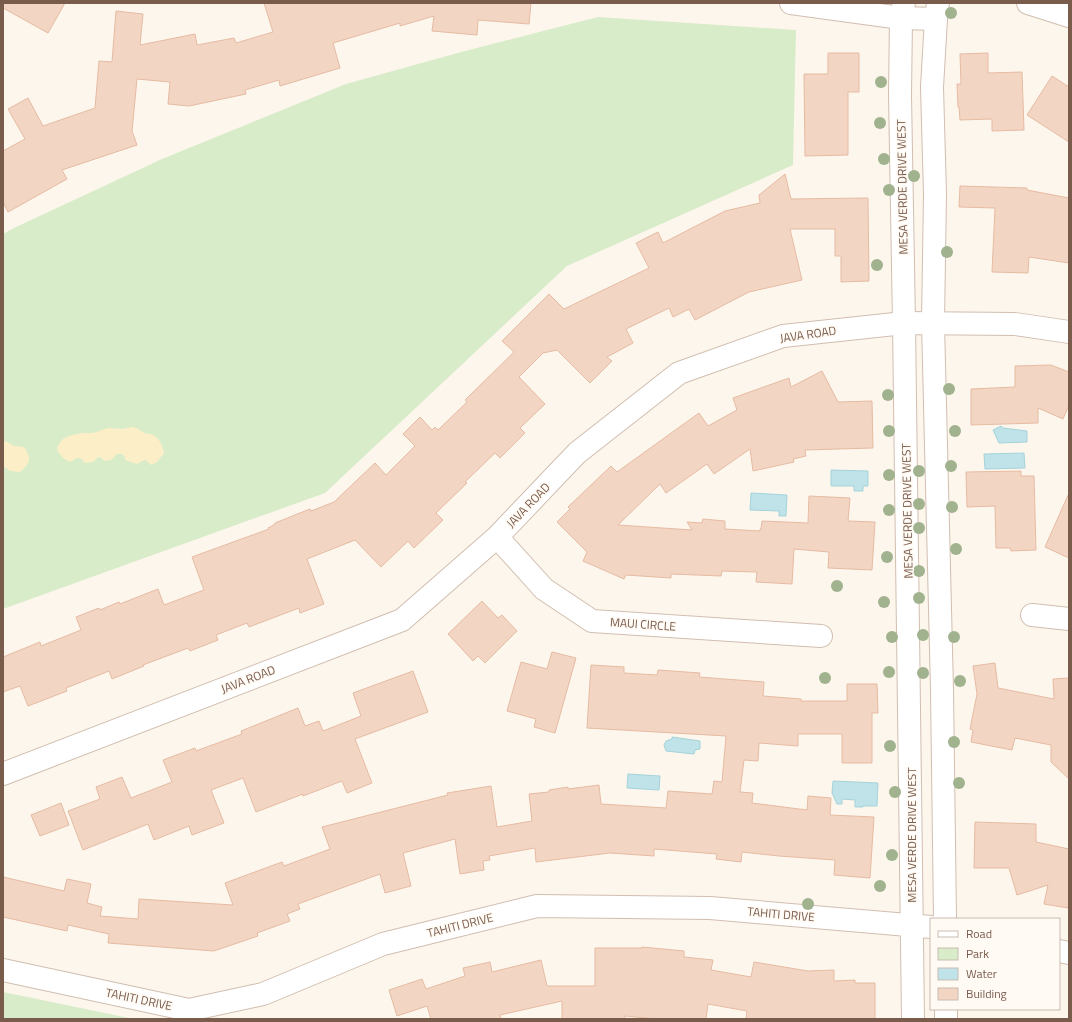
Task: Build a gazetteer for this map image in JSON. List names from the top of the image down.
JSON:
{
  "streets": {
    "street": [
      "MESA VERDE DRIVE WEST",
      "JAVA ROAD",
      "MAUI CIRCLE",
      "TAHITI DRIVE"
    ]
  },
  "crossings": [
    ["MESA VERDE DRIVE WEST", "JAVA ROAD"],
    ["MESA VERDE DRIVE WEST", "TAHITI DRIVE"],
    ["JAVA ROAD", "MAUI CIRCLE"]
  ],
  "legend": [
    "Road",
    "Park",
    "Water",
    "Building"
  ]
}
